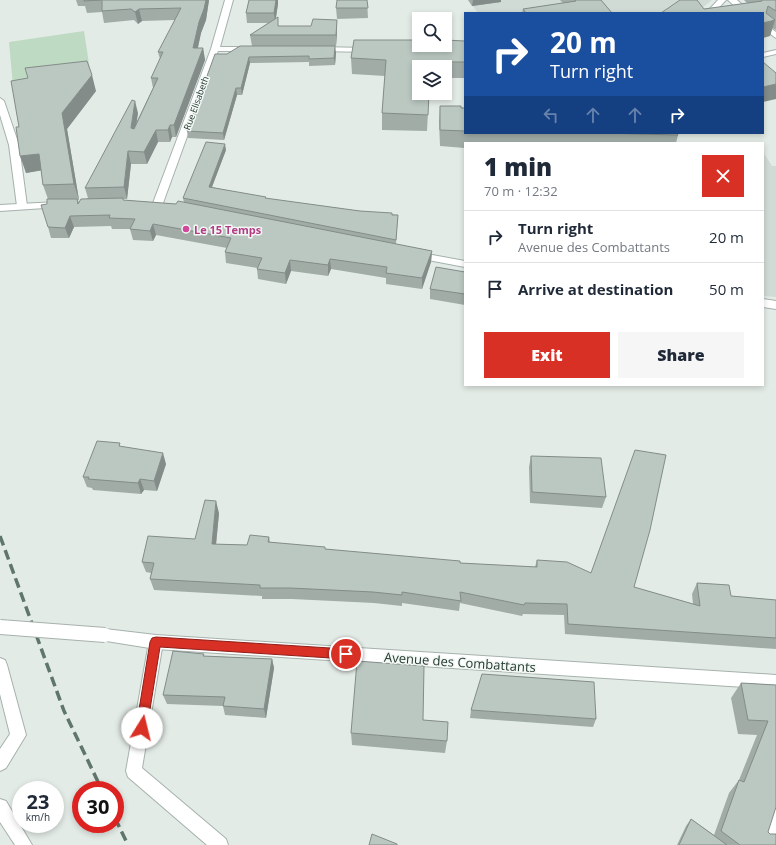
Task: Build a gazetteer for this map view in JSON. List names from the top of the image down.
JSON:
{
  "streets": {
    "street": ["Rue Elisabeth", "Avenue des Combattants"]
  },
  "places": ["Le 15 Temps"],
  "page": {
    "turn": ["20 m", "Turn right"],
    "heading": ["1 min", "70 m · 12:32"],
    "list": [
      {
        "name": "Turn right",
        "note": "Avenue des Combattants",
        "value": "20 m"
      },
      {
        "name": "Arrive at destination",
        "value": "50 m"
      }
    ],
    "buttons": ["Exit", "Share"],
    "speed": "23 km/h",
    "limit": "30"
  }
}
